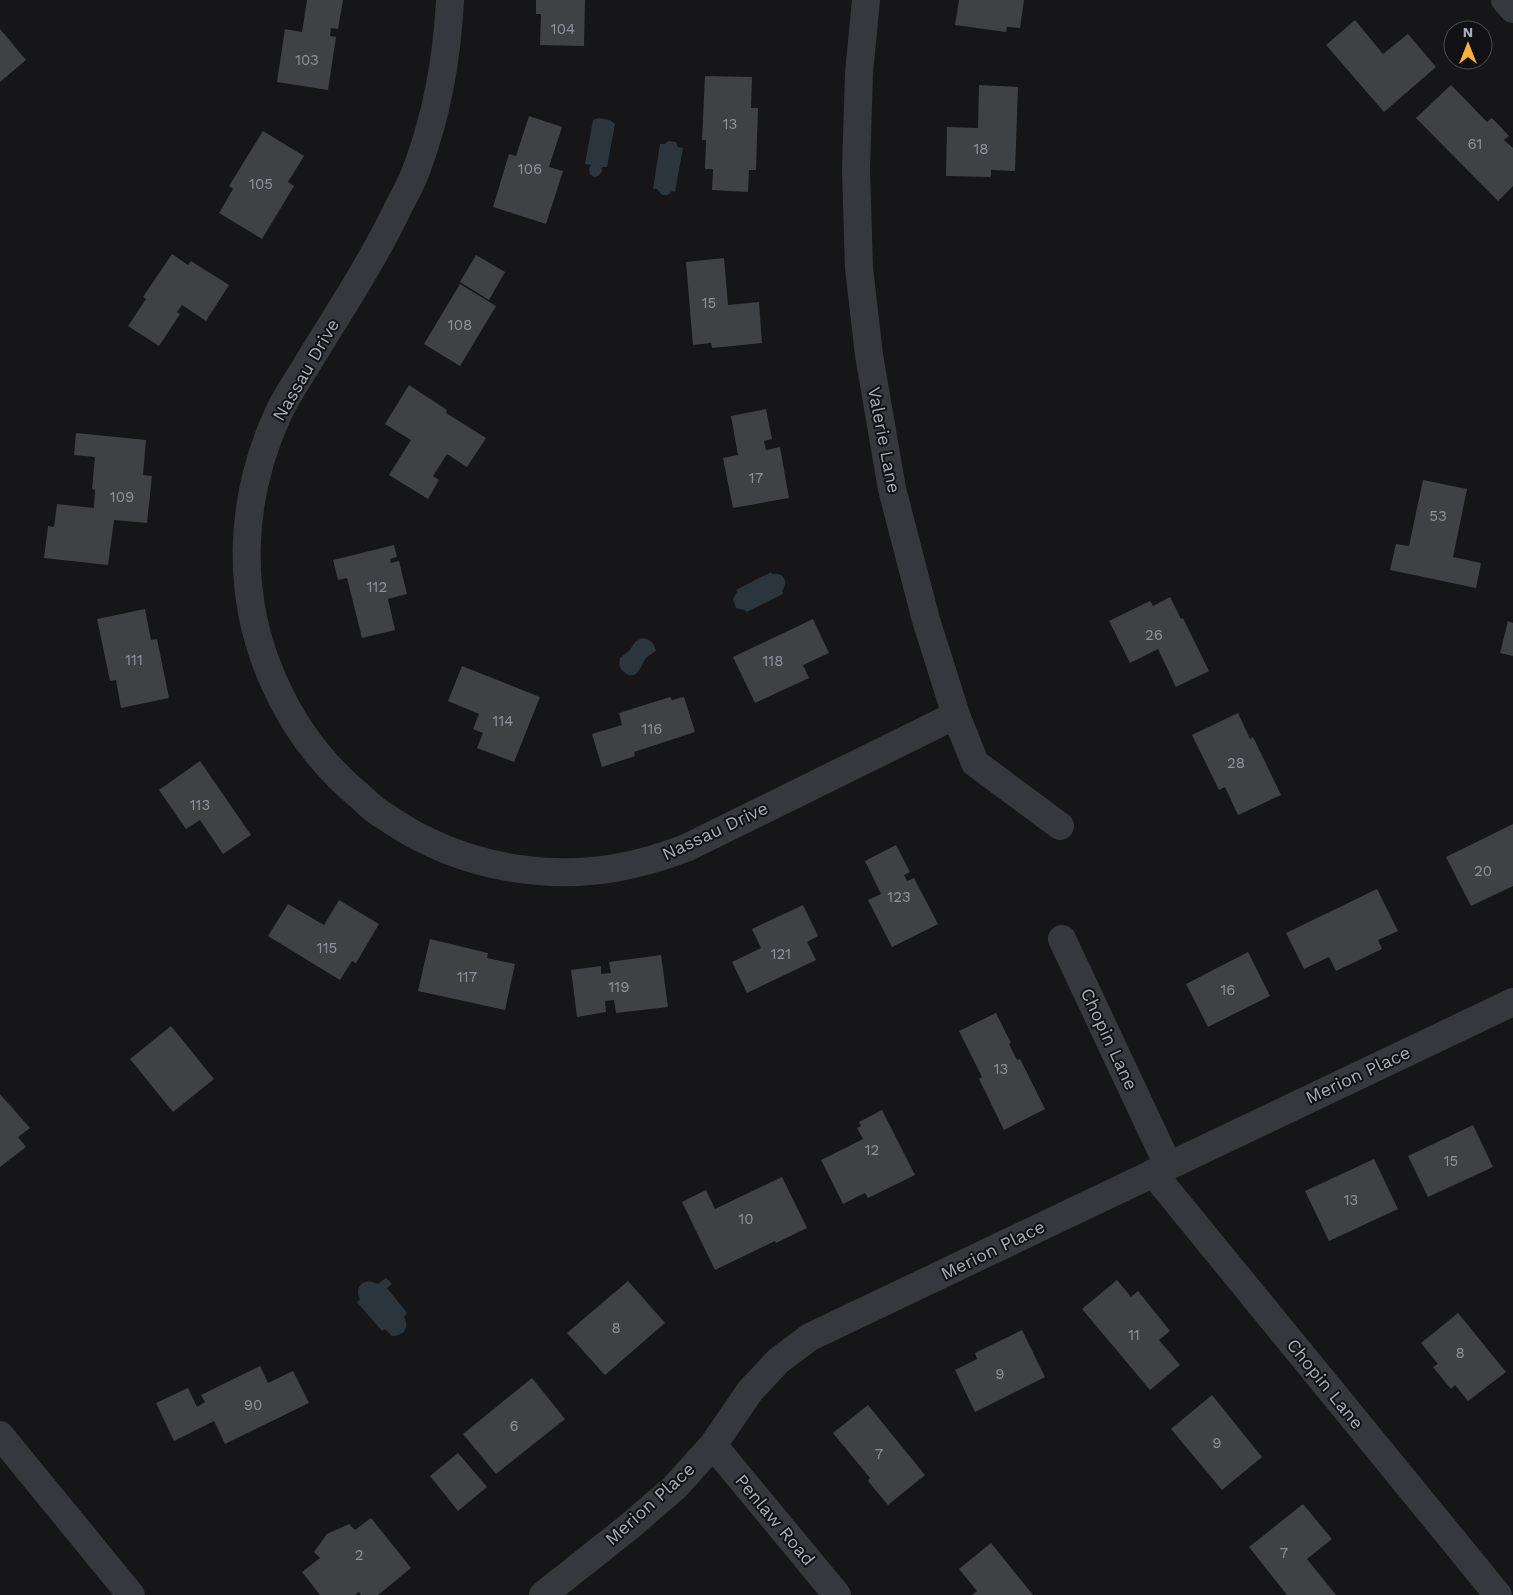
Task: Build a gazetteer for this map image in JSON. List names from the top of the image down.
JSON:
{
  "streets": {
    "street": [
      "Nassau Drive",
      "Valerie Lane",
      "Chopin Lane",
      "Merion Place",
      "Penlaw Road"
    ]
  },
  "crossings": [
    ["Nassau Drive", "Valerie Lane"],
    ["Chopin Lane", "Merion Place"],
    ["Merion Place", "Penlaw Road"]
  ],
  "house_numbers": [
    "104",
    "103",
    "13",
    "61",
    "18",
    "106",
    "105",
    "15",
    "108",
    "17",
    "109",
    "53",
    "112",
    "26",
    "111",
    "118",
    "114",
    "116",
    "28",
    "113",
    "20",
    "123",
    "115",
    "121",
    "117",
    "119",
    "16",
    "13",
    "12",
    "15",
    "13",
    "10",
    "8",
    "11",
    "8",
    "9",
    "90",
    "6",
    "9",
    "7",
    "7",
    "2"
  ],
  "north": "top"
}
